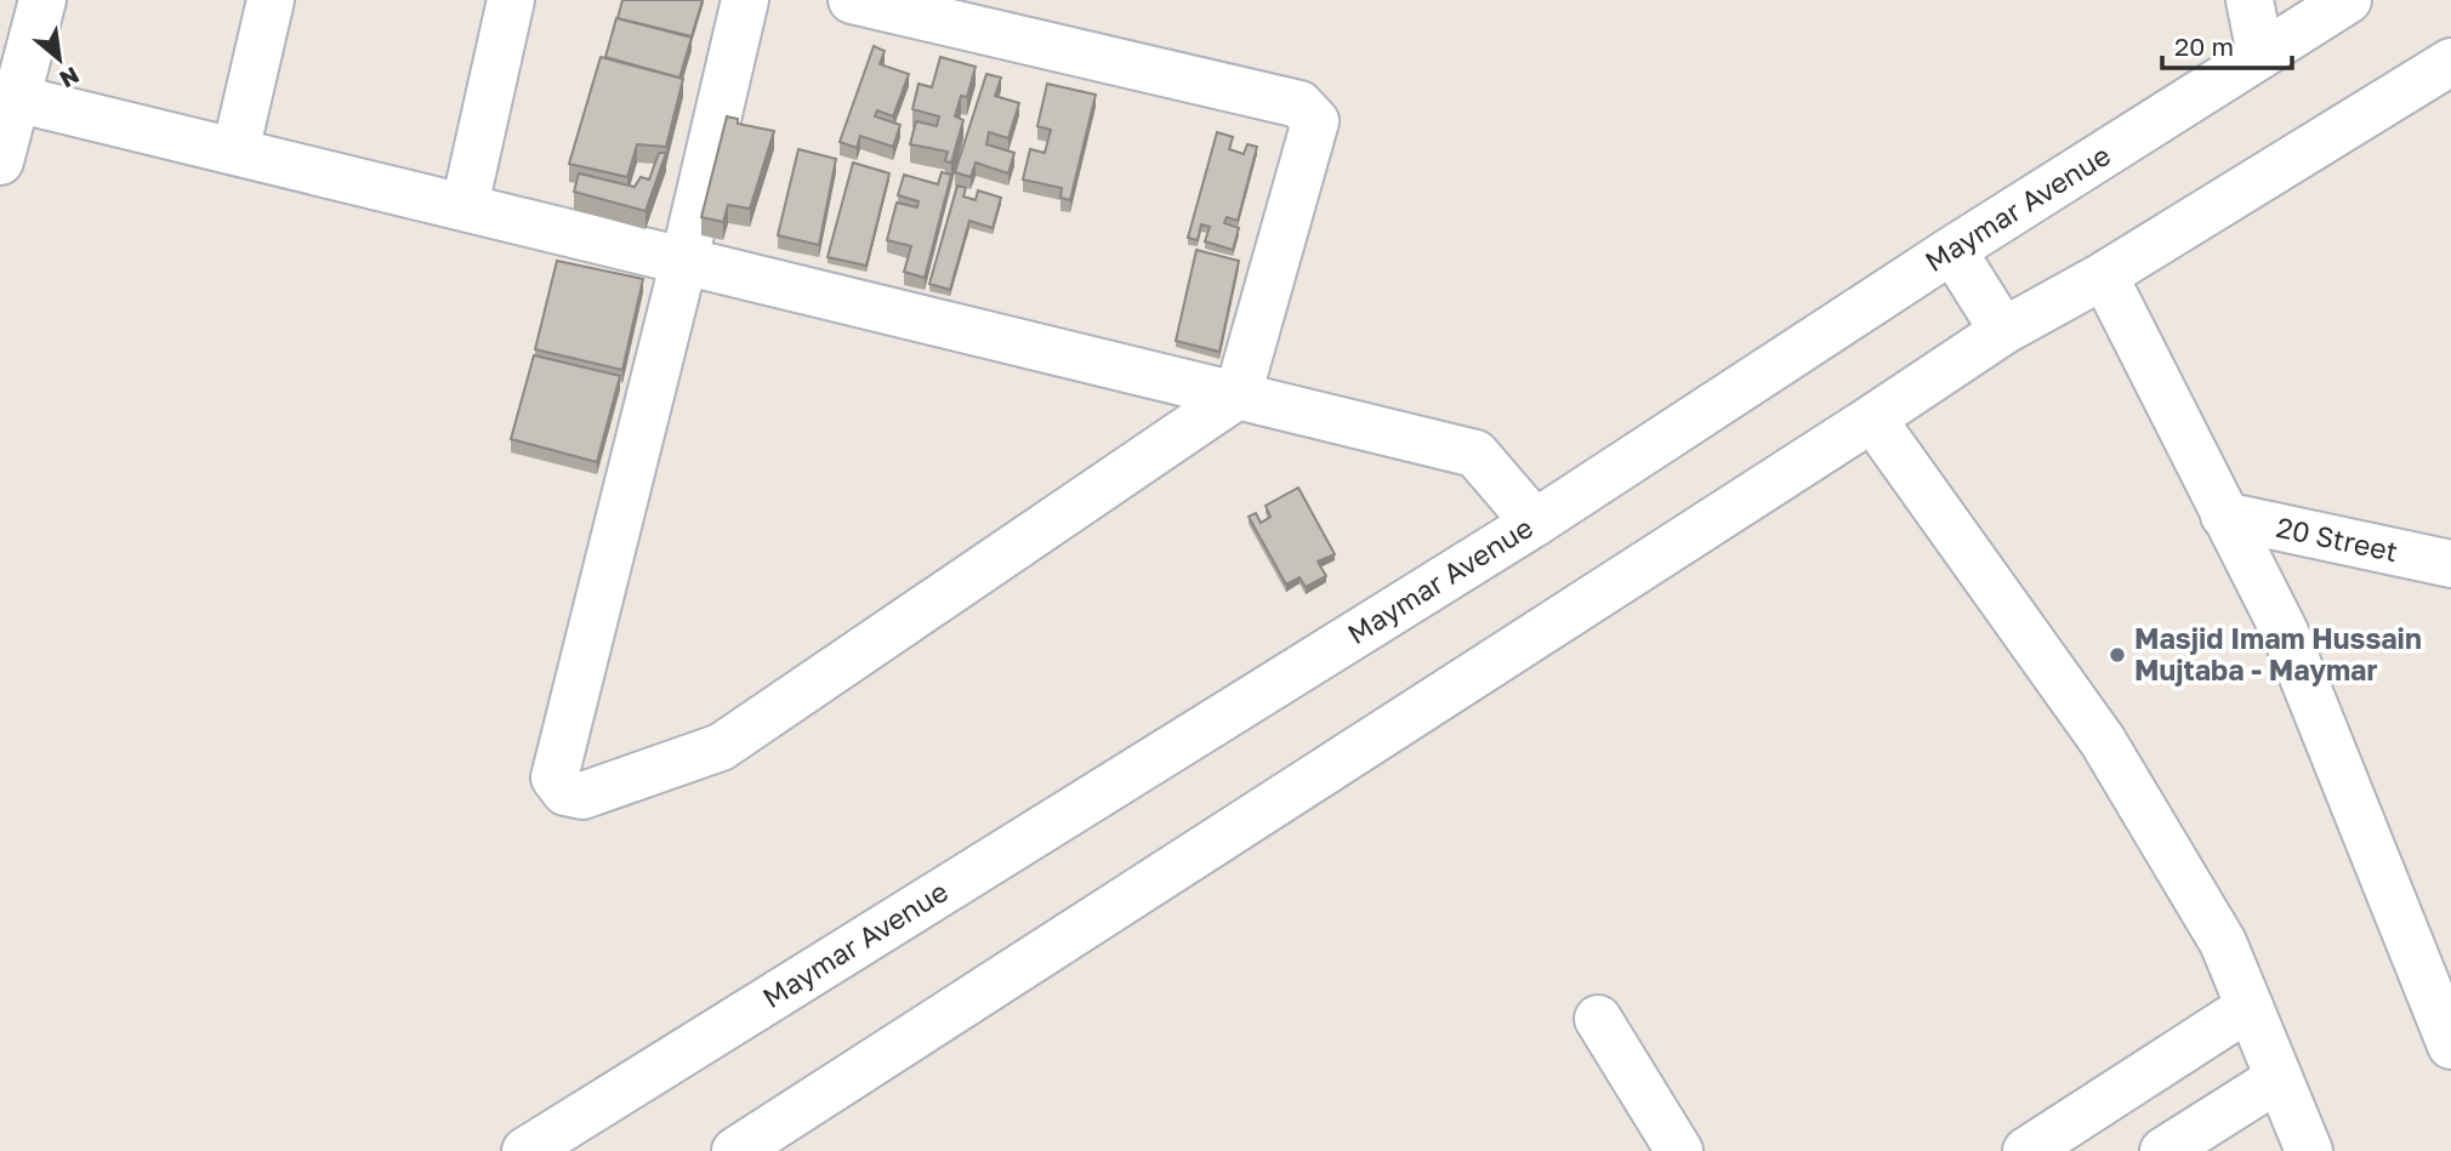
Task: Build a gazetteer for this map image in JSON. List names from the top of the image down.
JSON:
{
  "streets": {
    "street": ["Maymar Avenue", "20 Street"]
  },
  "places": ["Masjid Imam Hussain Mujtaba - Maymar"],
  "scale_bar": "20 m",
  "north": "bottom right"
}
